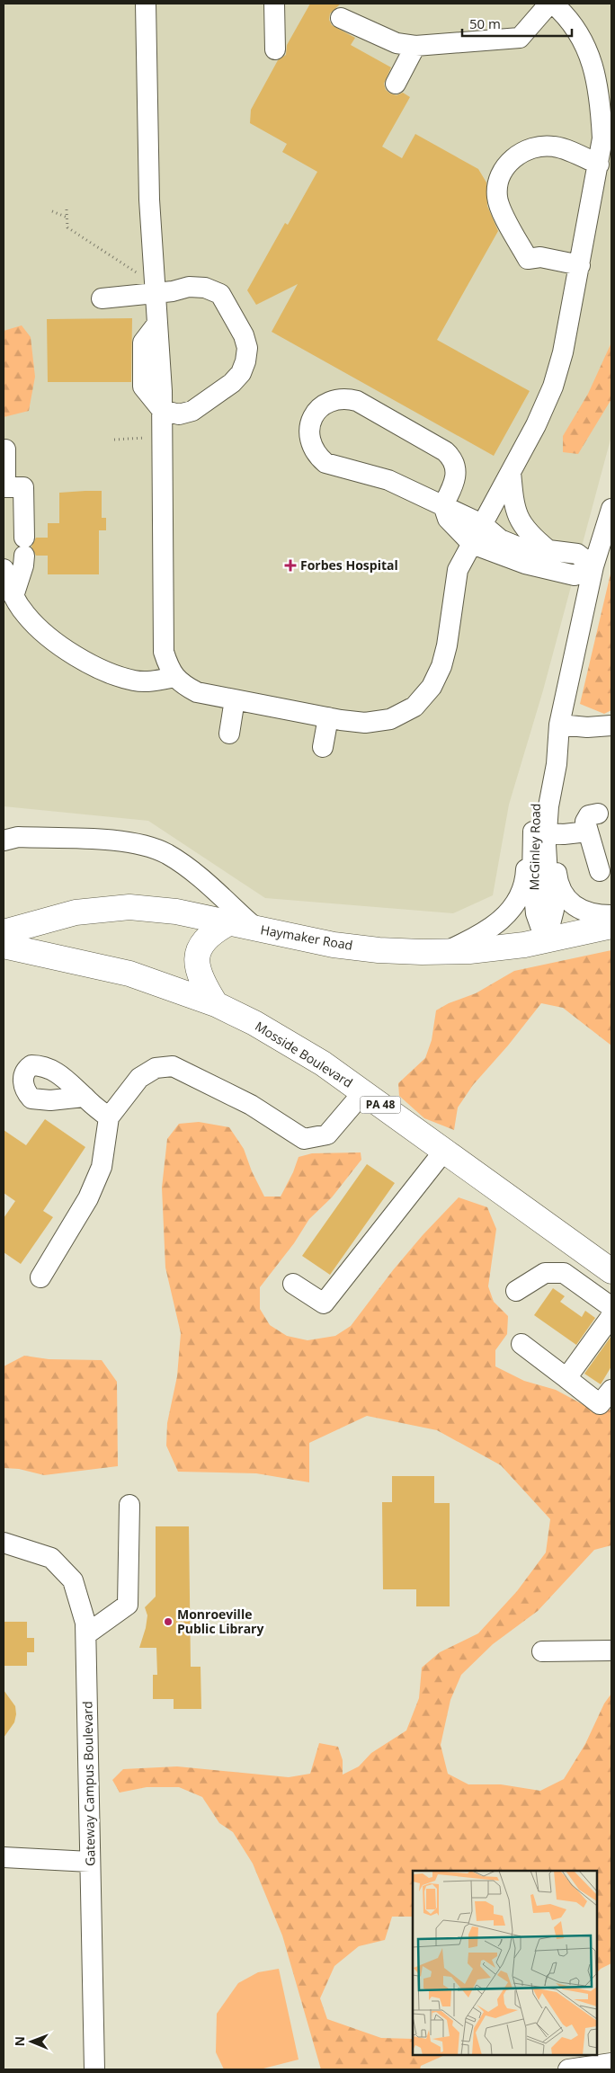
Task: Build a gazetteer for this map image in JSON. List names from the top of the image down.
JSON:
{
  "streets": {
    "main road": ["Haymaker Road", "Mosside Boulevard", "PA 48"],
    "street": ["McGinley Road", "Gateway Campus Boulevard"]
  },
  "crossings": [
    ["McGinley Road", "Haymaker Road"]
  ],
  "places": {
    "health": ["Forbes Hospital"],
    "other": ["Monroeville Public Library"]
  },
  "scale_bar": "50 m",
  "north": "left"
}
